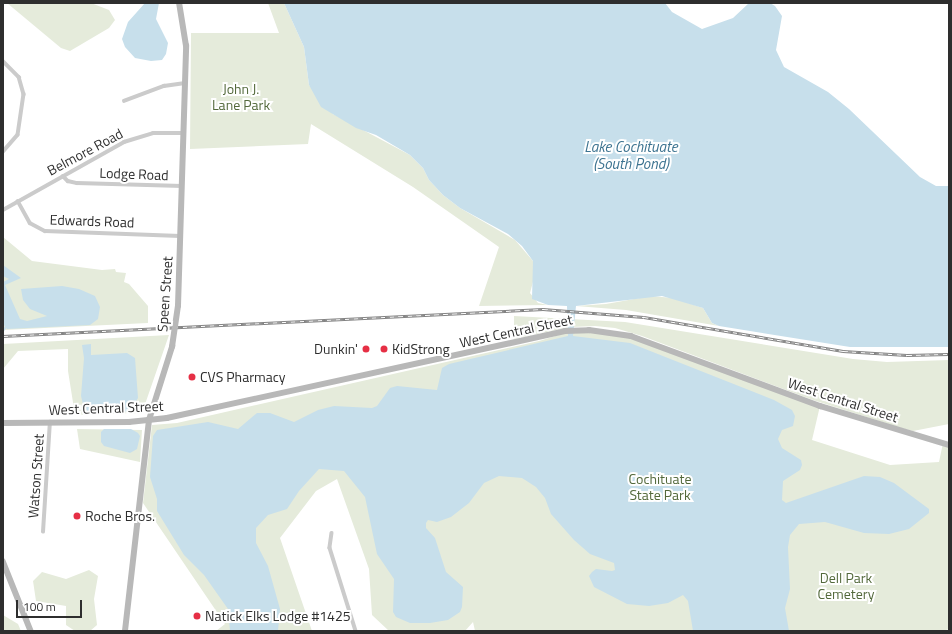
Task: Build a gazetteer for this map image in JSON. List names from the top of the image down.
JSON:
{
  "streets": {
    "main road": ["Speen Street", "West Central Street"],
    "street": [
      "Belmore Road",
      "Lodge Road",
      "Edwards Road",
      "Watson Street"
    ]
  },
  "crossings": [
    ["Belmore Road", "Lodge Road"],
    ["Belmore Road", "Edwards Road"],
    ["Belmore Road", "Speen Street"],
    ["Lodge Road", "Speen Street"],
    ["Edwards Road", "Speen Street"],
    ["Speen Street", "West Central Street"],
    ["West Central Street", "Watson Street"]
  ],
  "water": ["Lake Cochituate (South Pond)"],
  "parks": ["John J. Lane Park", "Cochituate State Park", "Dell Park Cemetery"],
  "places": [
    "Dunkin'",
    "KidStrong",
    "CVS Pharmacy",
    "Roche Bros.",
    "Natick Elks Lodge #1425"
  ],
  "scale_bar": "100 m"
}
